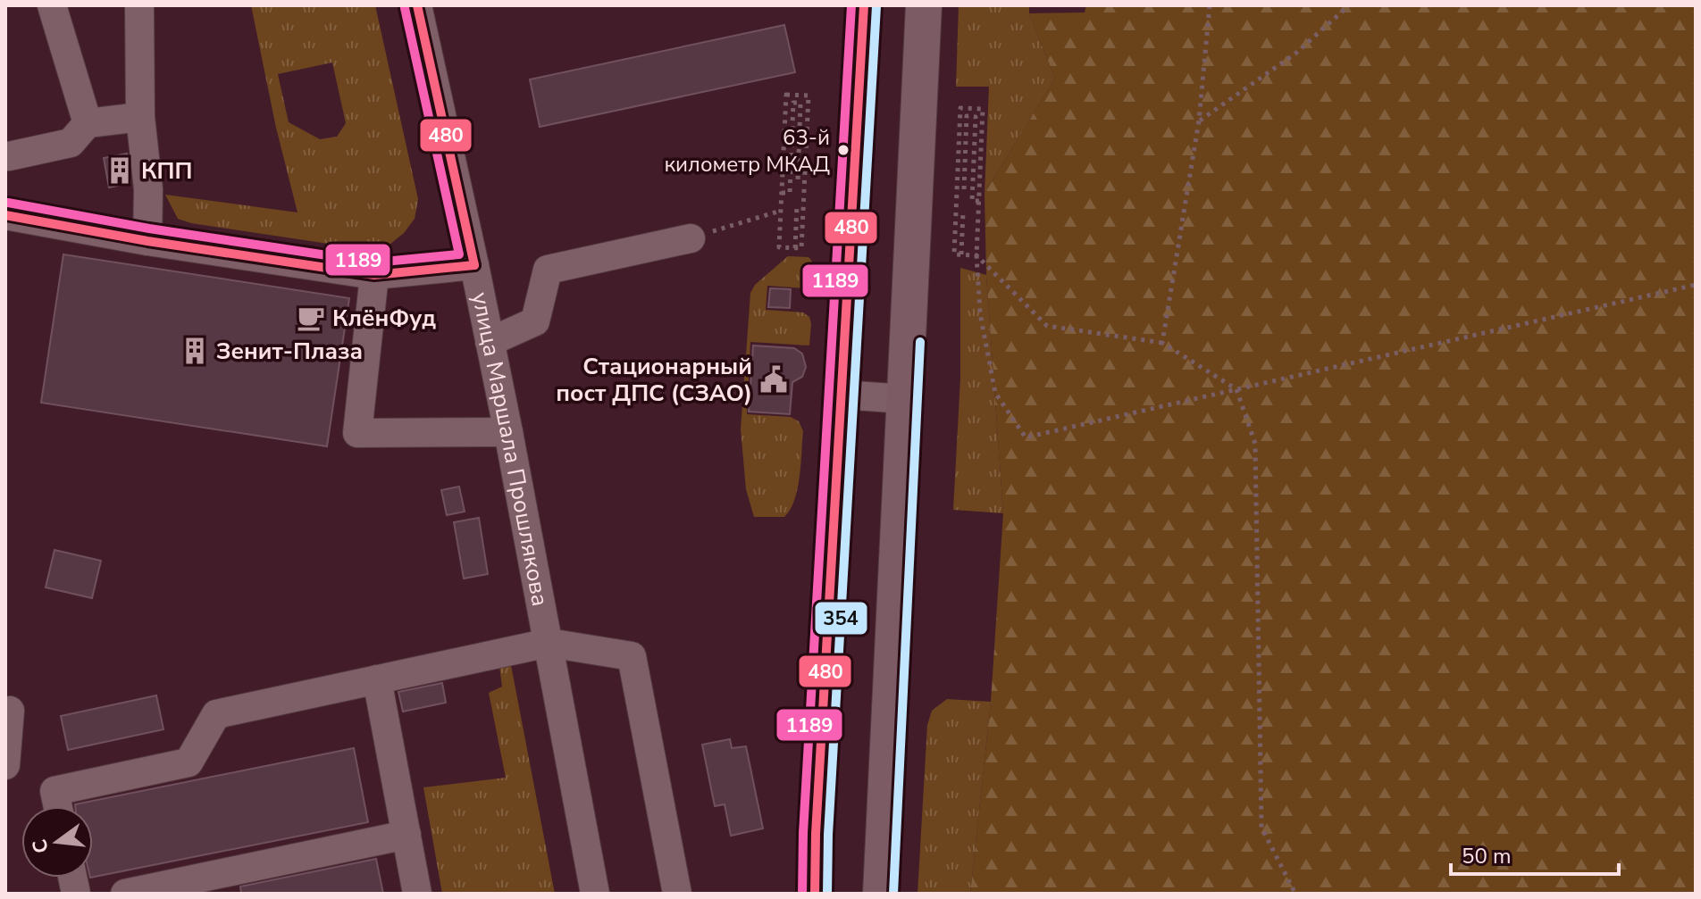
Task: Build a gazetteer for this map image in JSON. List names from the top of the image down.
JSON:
{
  "streets": {
    "street": ["улица Маршала Прошлякова"]
  },
  "places": {
    "other": ["63-й километр МКАД"],
    "building": ["КПП", "Зенит-Плаза"],
    "cafe": ["КлёнФуд"],
    "public building": ["Стационарный пост ДПС (СЗАО)"]
  },
  "lines": ["transit line 480", "transit line 1189", "transit line 354"],
  "scale_bar": "50 m",
  "north": "left"
}
